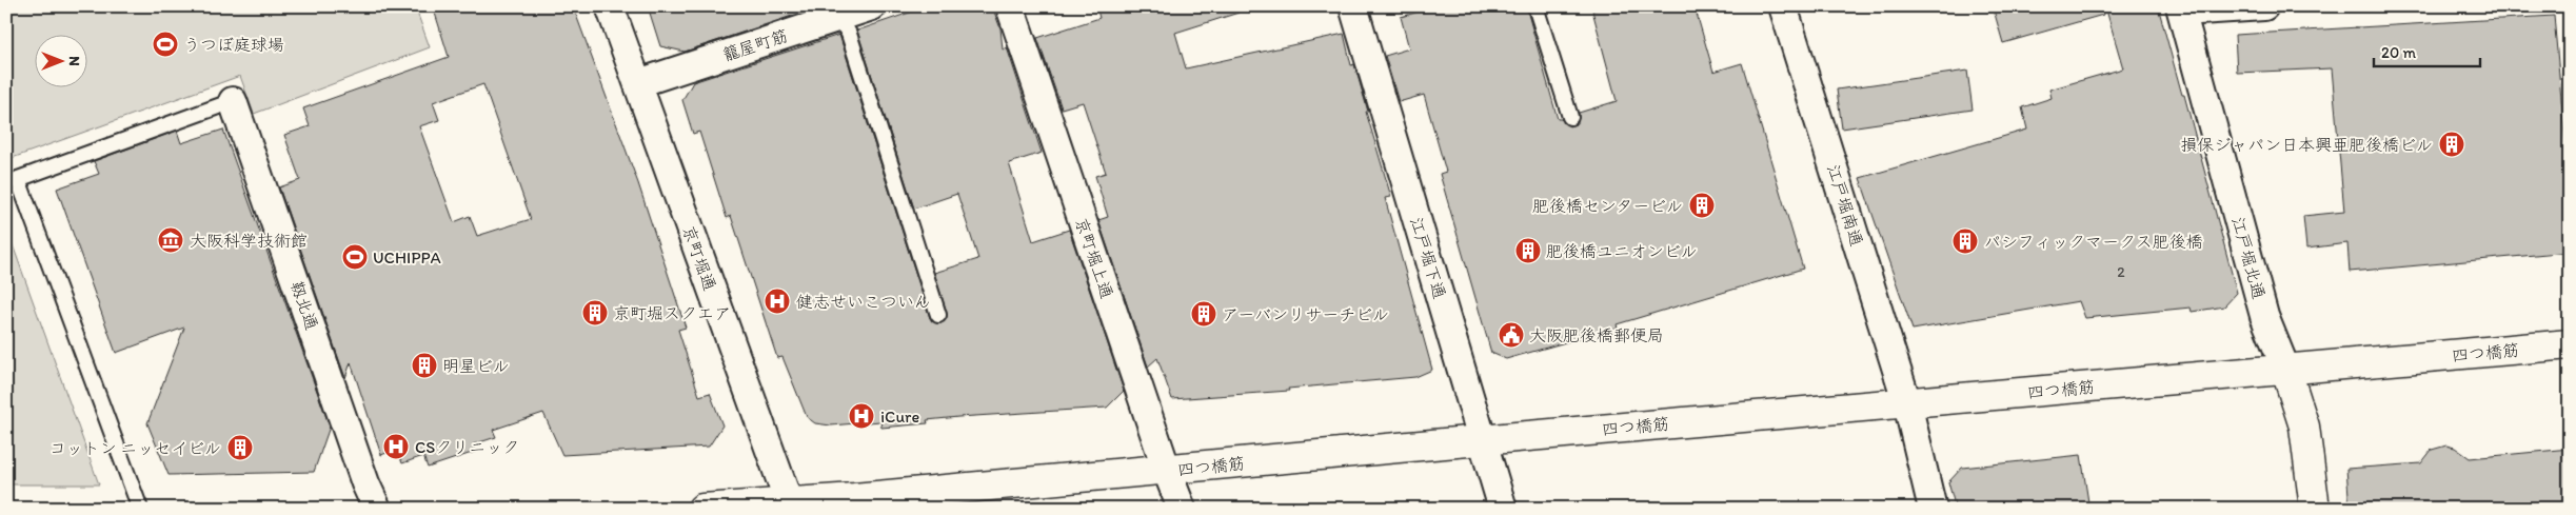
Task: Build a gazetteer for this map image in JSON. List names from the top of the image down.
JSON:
{
  "streets": {
    "main road": ["江戸堀北通", "四つ橋筋"],
    "street": [
      "籠屋町筋",
      "江戸堀南通",
      "京町堀通",
      "京町堀上通",
      "江戸堀下通",
      "靱北通"
    ]
  },
  "crossings": [
    ["籠屋町筋", "京町堀通"],
    ["江戸堀南通", "四つ橋筋"],
    ["京町堀通", "四つ橋筋"],
    ["京町堀上通", "四つ橋筋"],
    ["江戸堀下通", "四つ橋筋"],
    ["江戸堀北通", "四つ橋筋"]
  ],
  "places": {
    "sports": ["うつぼ庭球場", "UCHIPPA"],
    "building": [
      "損保ジャパン日本興亜肥後橋ビル",
      "肥後橋センタービル",
      "パシフィックマークス肥後橋",
      "肥後橋ユニオンビル",
      "京町堀スクエア",
      "アーバンリサーチビル",
      "明星ビル",
      "コットン ニッセイビル"
    ],
    "museum": ["大阪科学技術館"],
    "hospital": ["健志せいこついん", "iCure", "CSクリニック"],
    "public building": ["大阪肥後橋郵便局"]
  },
  "house_numbers": ["2"],
  "scale_bar": "20 m",
  "north": "right"
}
